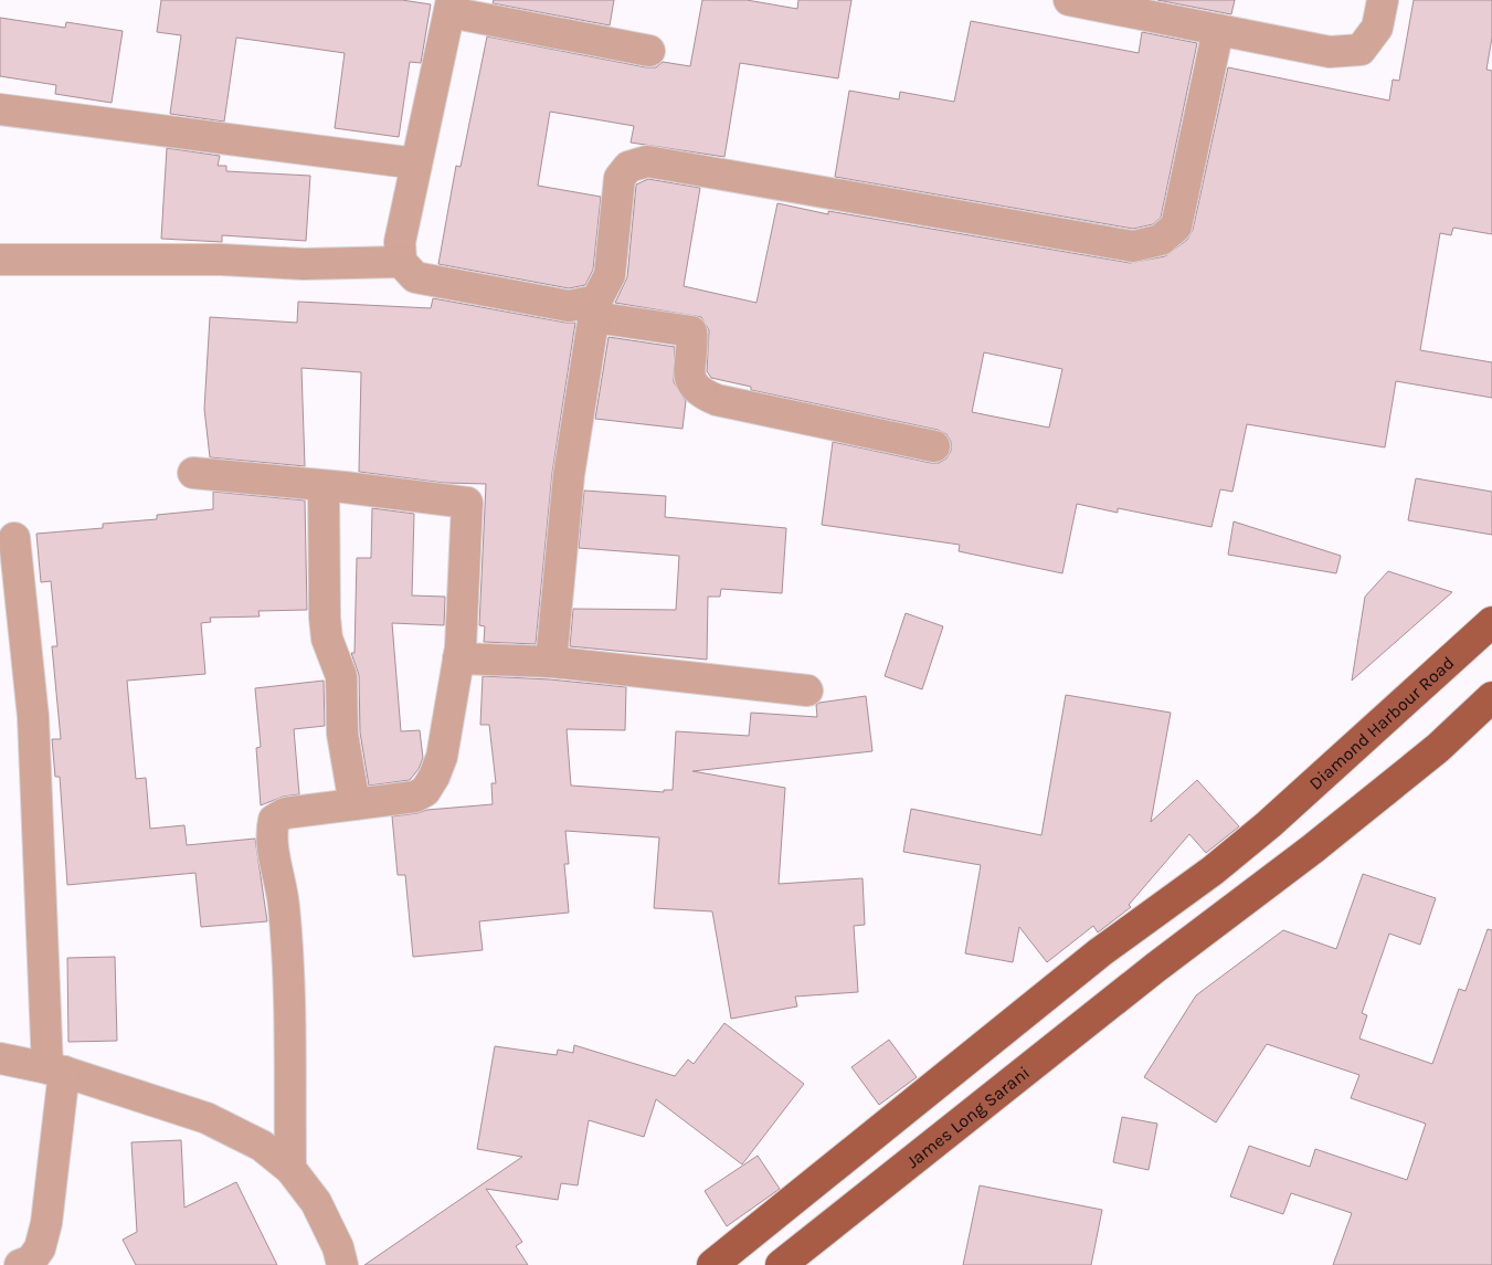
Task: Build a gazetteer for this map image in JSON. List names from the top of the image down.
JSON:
{
  "streets": {
    "main road": ["Diamond Harbour Road", "James Long Sarani"]
  }
}
